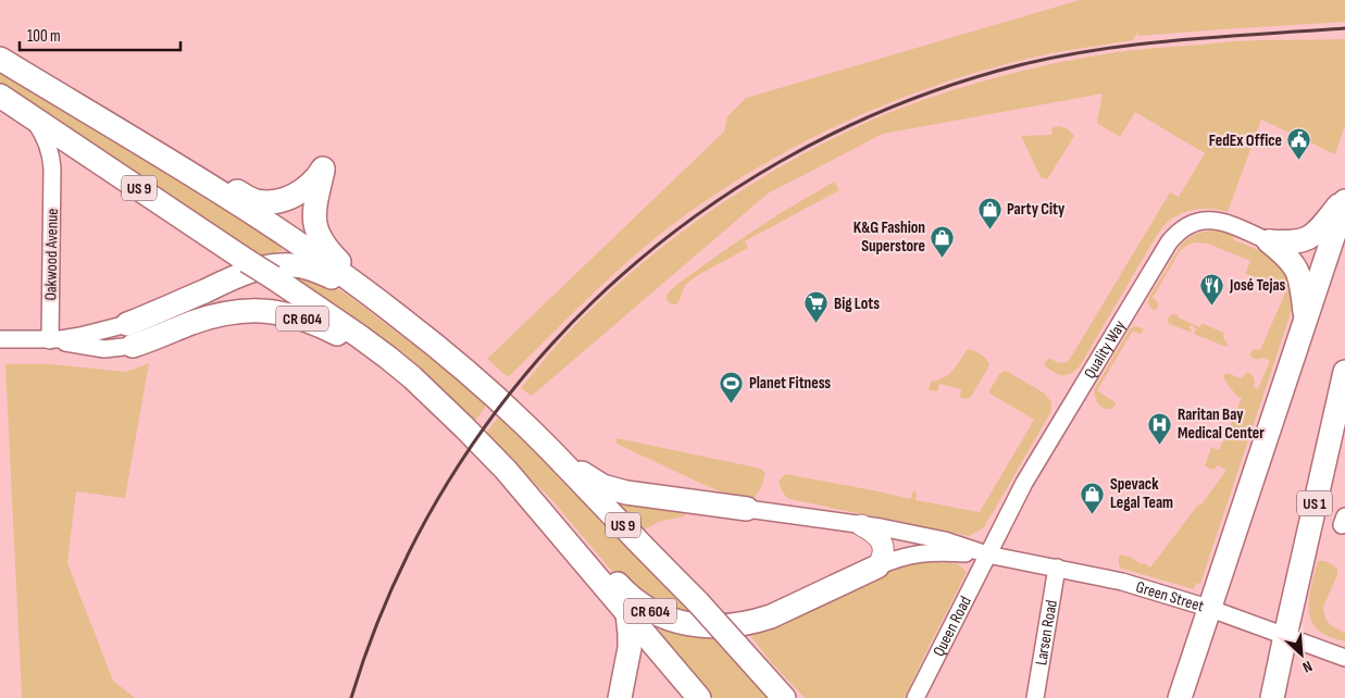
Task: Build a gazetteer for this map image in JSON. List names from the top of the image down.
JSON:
{
  "streets": {
    "highway": ["US 9", "CR 604", "US 1"],
    "street": [
      "Oakwood Avenue",
      "Quality Way",
      "Green Street",
      "Queen Road",
      "Larsen Road"
    ]
  },
  "crossings": [
    ["US 9", "Oakwood Avenue"],
    ["US 9", "CR 604"],
    ["Oakwood Avenue", "CR 604"],
    ["CR 604", "Green Street"],
    ["Quality Way", "Green Street"],
    ["Quality Way", "Queen Road"],
    ["US 1", "Green Street"],
    ["Green Street", "Queen Road"],
    ["Green Street", "Larsen Road"]
  ],
  "places": {
    "public building": ["FedEx Office"],
    "shop": ["Party City", "K&G Fashion Superstore", "Spevack Legal Team"],
    "restaurant": ["José Tejas"],
    "supermarket": ["Big Lots"],
    "sports": ["Planet Fitness"],
    "hospital": ["Raritan Bay Medical Center"]
  },
  "scale_bar": "100 m",
  "north": "bottom right"
}
